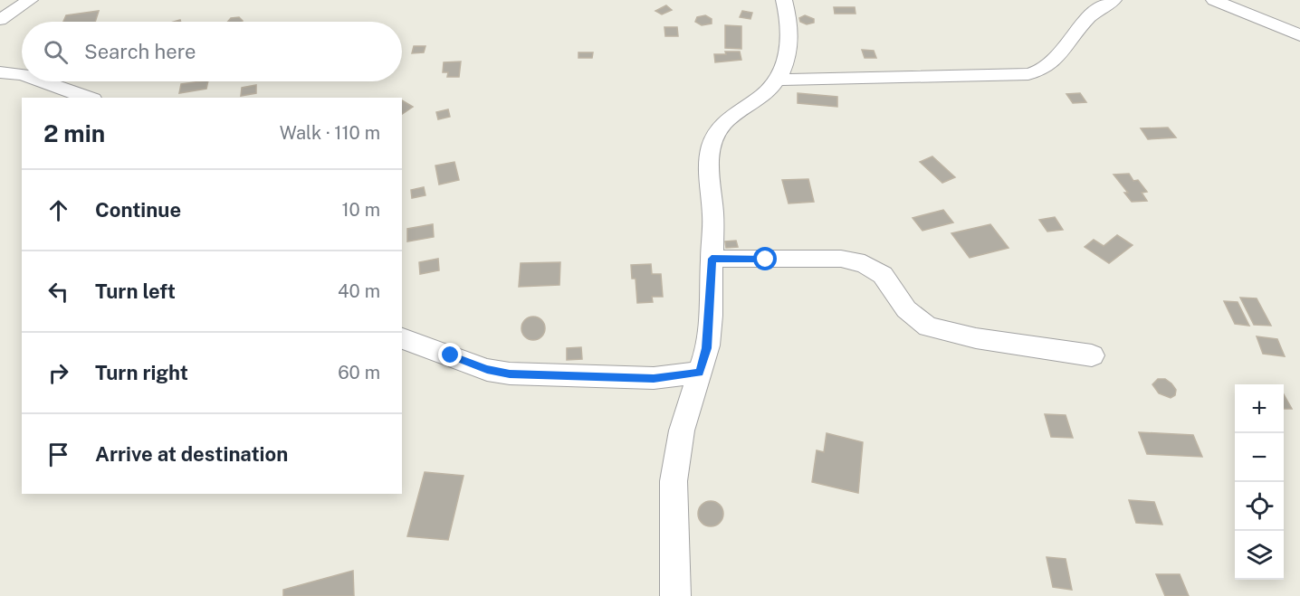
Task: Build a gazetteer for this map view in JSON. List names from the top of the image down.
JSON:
{
  "page": {
    "search": "Search here",
    "heading": ["2 min", "Walk · 110 m"],
    "list": [
      ["Continue", "10 m"],
      ["Turn left", "40 m"],
      ["Turn right", "60 m"],
      "Arrive at destination"
    ],
    "map_buttons": ["+", "−"]
  }
}
